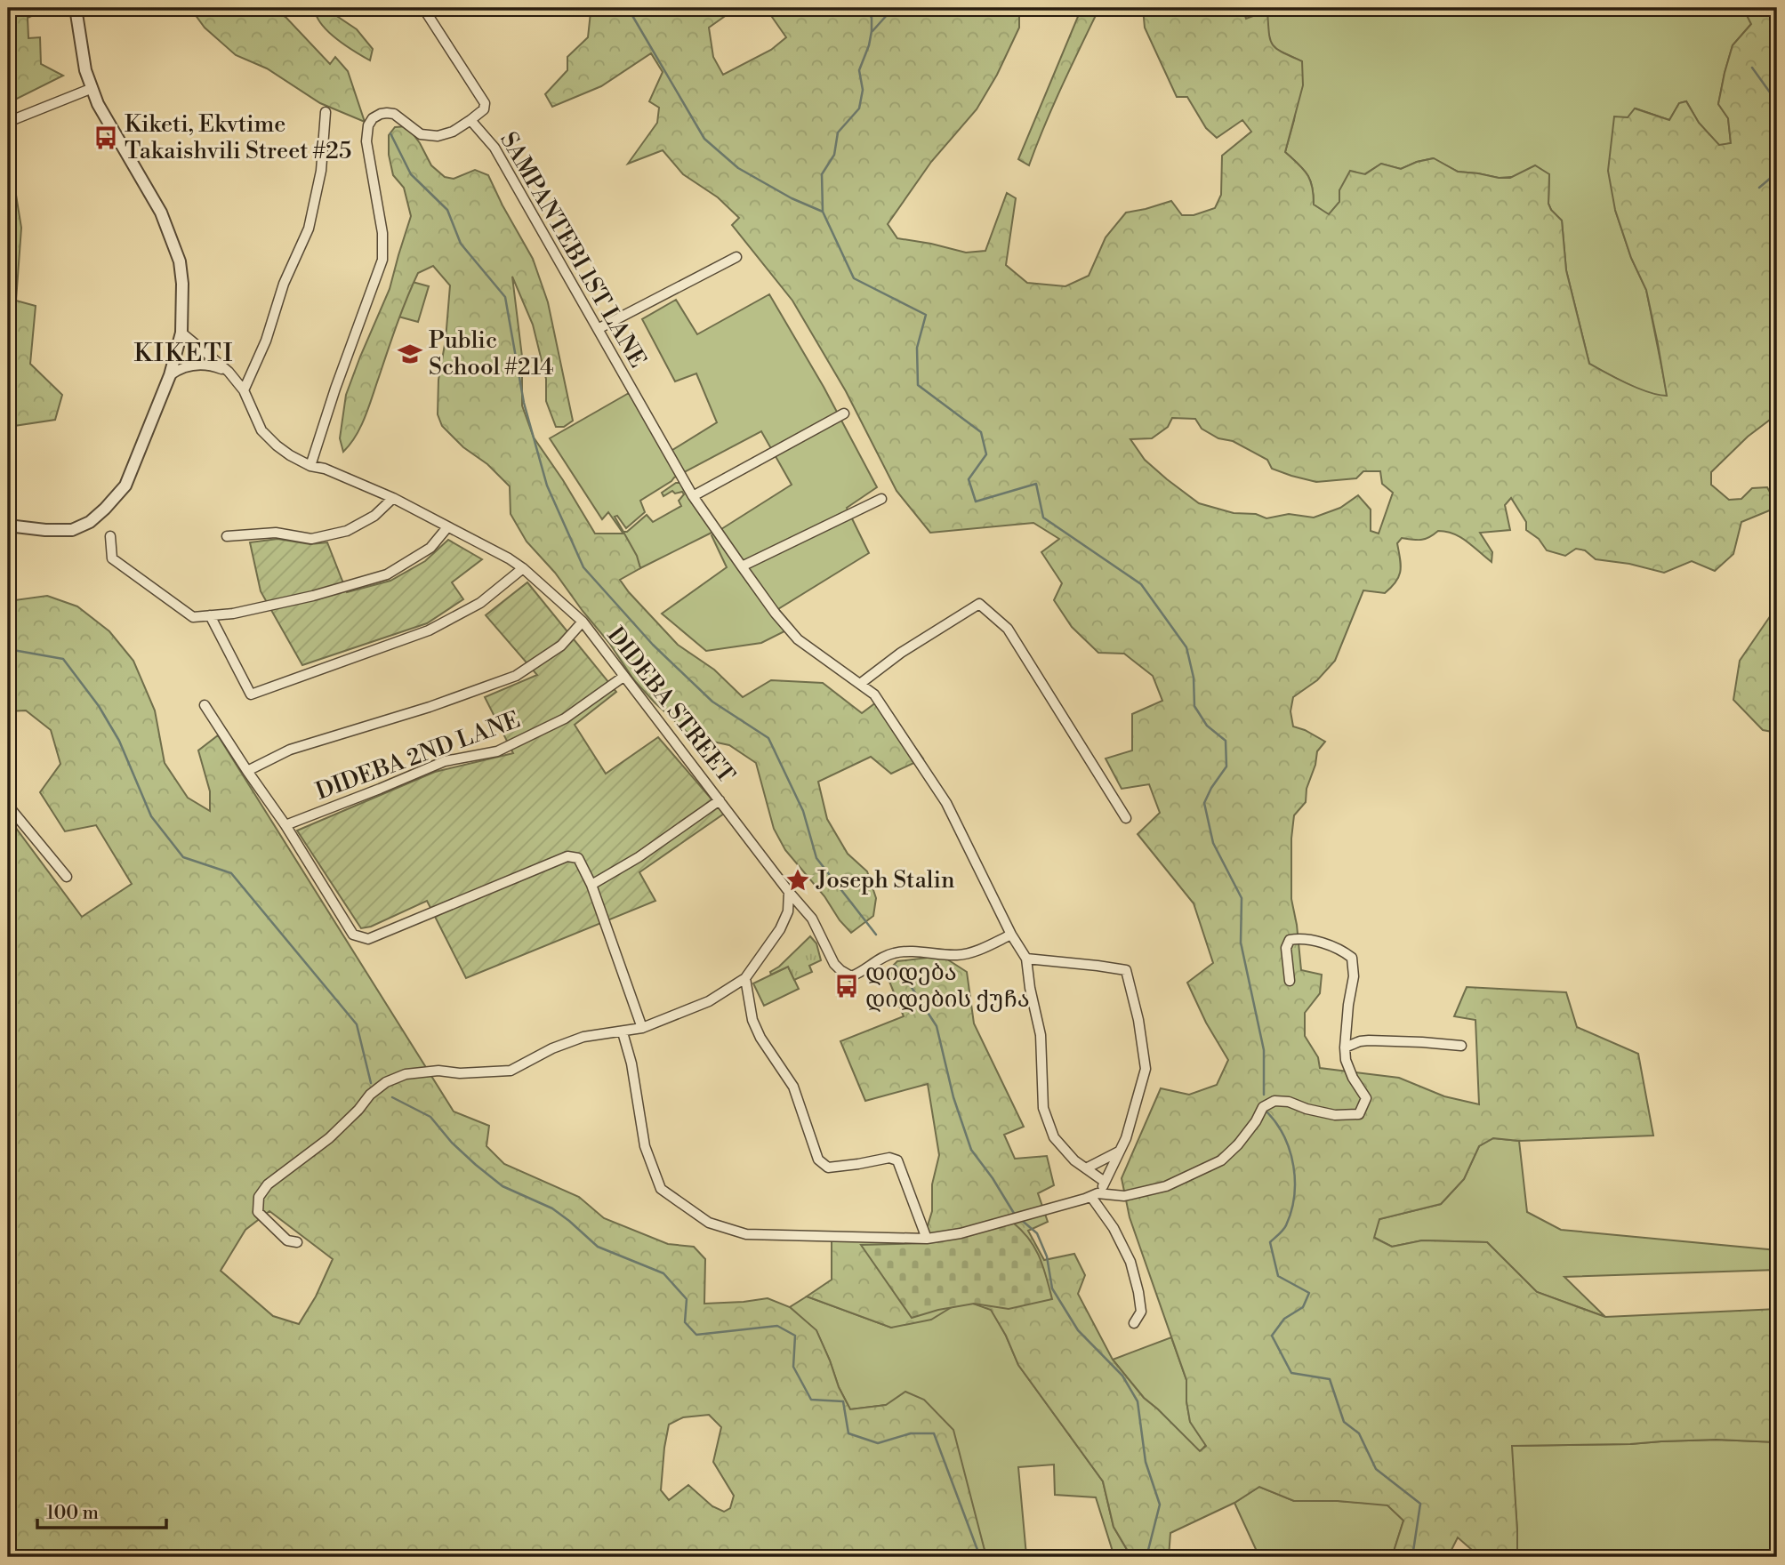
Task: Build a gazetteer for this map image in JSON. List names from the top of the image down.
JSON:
{
  "streets": {
    "street": ["SAMPANTEBI 1ST LANE", "DIDEBA STREET", "DIDEBA 2ND LANE"]
  },
  "crossings": [
    ["SAMPANTEBI 1ST LANE", "DIDEBA STREET"],
    ["DIDEBA STREET", "DIDEBA 2ND LANE"]
  ],
  "districts": ["KIKETI"],
  "places": {
    "bus stop": ["Kiketi, Ekvtime Takaishvili Street #25", "დიდება დიდების ქუჩა"],
    "school or university": ["Public School #214"],
    "place": ["Joseph Stalin"]
  },
  "scale_bar": "100 m"
}
